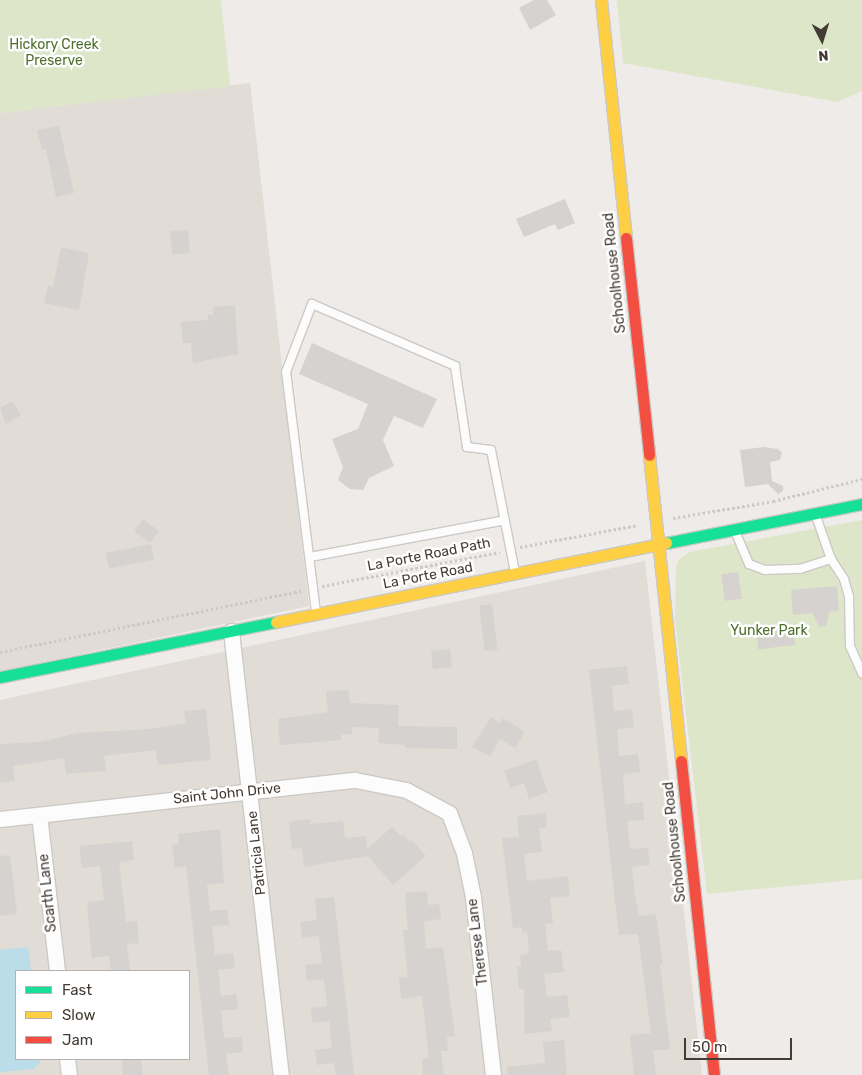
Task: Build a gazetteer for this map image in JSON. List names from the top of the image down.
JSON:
{
  "streets": {
    "street": [
      "Schoolhouse Road",
      "La Porte Road",
      "Saint John Drive",
      "Patricia Lane",
      "Scarth Lane",
      "Therese Lane"
    ],
    "path": ["La Porte Road Path"]
  },
  "crossings": [
    ["Schoolhouse Road", "La Porte Road Path"],
    ["Schoolhouse Road", "La Porte Road"],
    ["La Porte Road", "Patricia Lane"],
    ["Saint John Drive", "Patricia Lane"],
    ["Saint John Drive", "Scarth Lane"],
    ["Saint John Drive", "Therese Lane"]
  ],
  "parks": ["Hickory Creek Preserve", "Yunker Park"],
  "legend": ["Fast", "Slow", "Jam"],
  "scale_bar": "50 m",
  "north": "bottom"
}
